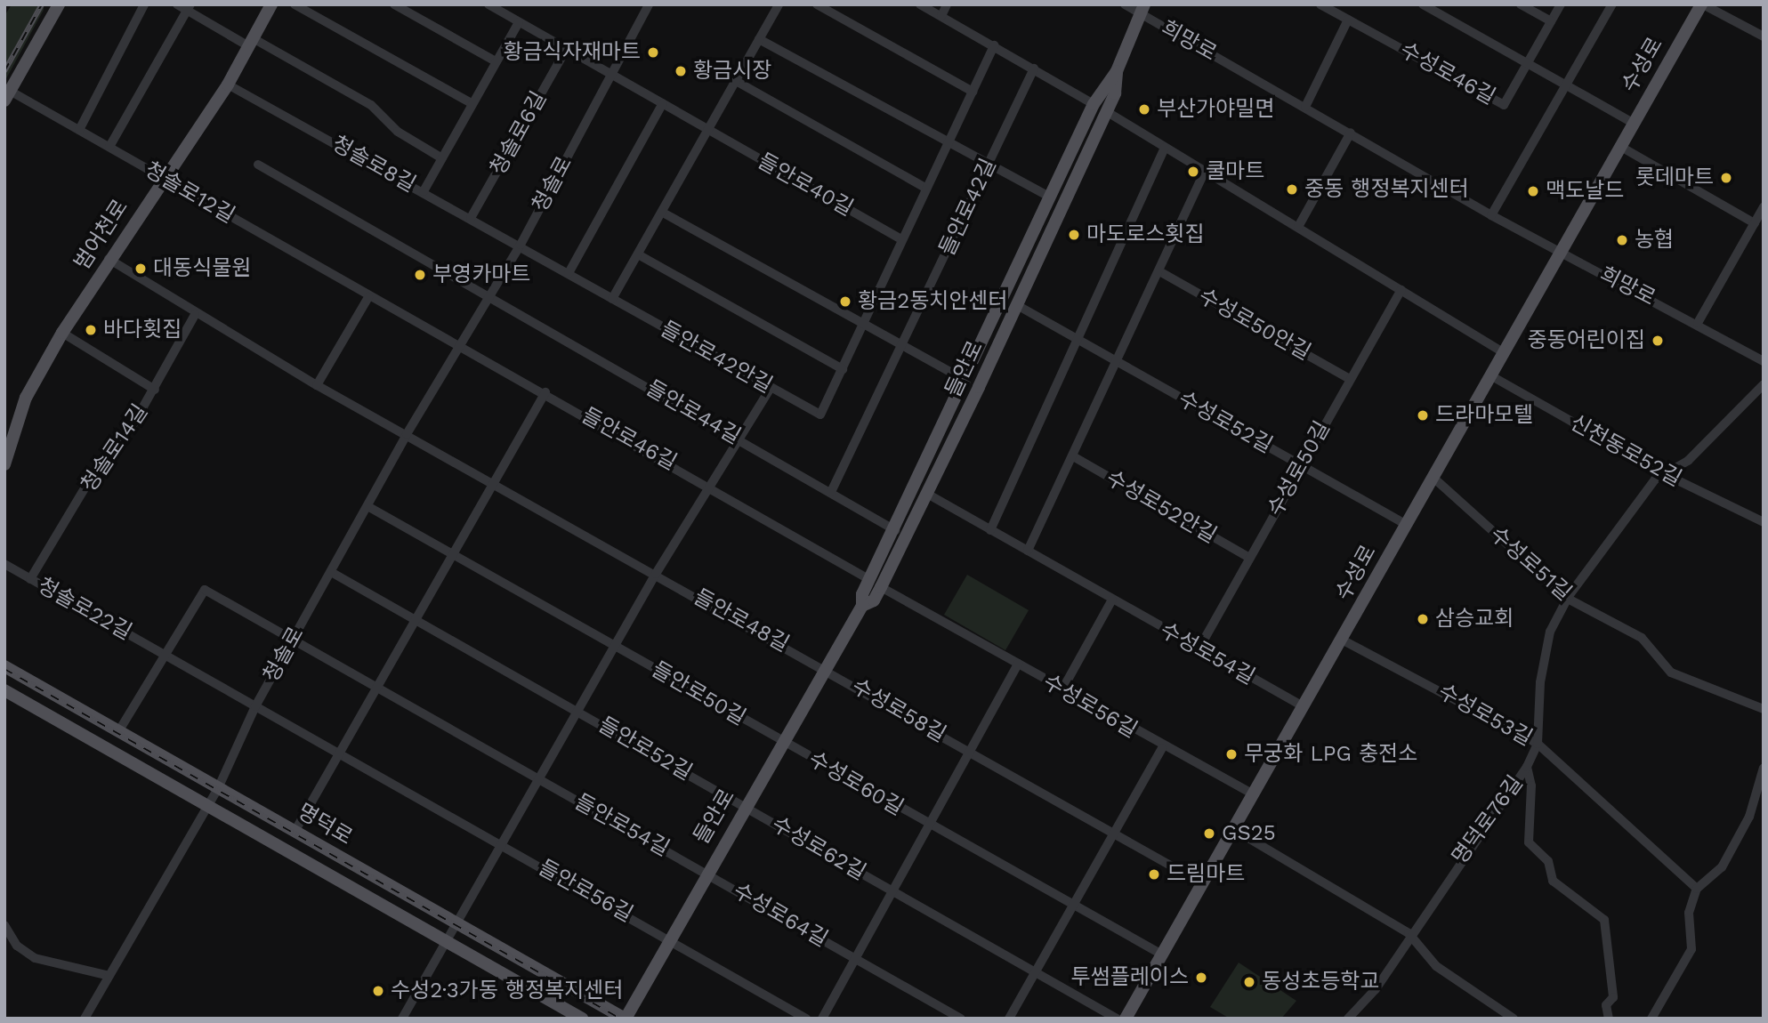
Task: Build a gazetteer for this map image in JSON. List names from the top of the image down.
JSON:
{
  "streets": {
    "main road": [
      "수성로",
      "범어천로",
      "들안로",
      "명덕로"
    ],
    "street": [
      "희망로",
      "수성로46길",
      "청솔로6길",
      "청솔로8길",
      "청솔로",
      "들안로40길",
      "청솔로12길",
      "들안로42길",
      "수성로50안길",
      "들안로42안길",
      "들안로44길",
      "수성로52길",
      "들안로46길",
      "청솔로14길",
      "신천동로52길",
      "수성로50길",
      "수성로52안길",
      "수성로51길",
      "청솔로22길",
      "들안로48길",
      "수성로54길",
      "들안로50길",
      "수성로56길",
      "수성로58길",
      "수성로53길",
      "들안로52길",
      "수성로60길",
      "명덕로76길",
      "들안로54길",
      "수성로62길",
      "들안로56길",
      "수성로64길"
    ]
  },
  "crossings": [
    ["희망로", "수성로"],
    ["희망로", "들안로"],
    ["수성로", "수성로52길"],
    ["수성로", "신천동로52길"],
    ["수성로", "수성로51길"],
    ["수성로", "수성로54길"],
    ["수성로", "수성로56길"],
    ["수성로", "수성로58길"],
    ["수성로", "수성로53길"],
    ["수성로", "수성로60길"],
    ["청솔로6길", "청솔로8길"],
    ["청솔로8길", "청솔로"],
    ["청솔로8길", "범어천로"],
    ["청솔로8길", "들안로42안길"],
    ["청솔로", "청솔로12길"],
    ["청솔로", "들안로42안길"],
    ["청솔로", "들안로44길"],
    ["청솔로", "들안로46길"],
    ["청솔로", "청솔로22길"],
    ["청솔로", "들안로48길"],
    ["청솔로", "들안로50길"],
    ["청솔로", "들안로52길"],
    ["청솔로", "명덕로"],
    ["청솔로", "들안로54길"],
    ["청솔로", "들안로56길"],
    ["청솔로12길", "범어천로"],
    ["청솔로12길", "들안로46길"],
    ["들안로42길", "들안로44길"],
    ["수성로50안길", "수성로50길"],
    ["들안로", "들안로44길"],
    ["들안로", "수성로52길"],
    ["들안로", "들안로46길"],
    ["들안로", "들안로48길"],
    ["들안로", "수성로54길"],
    ["들안로", "들안로50길"],
    ["들안로", "수성로56길"],
    ["들안로", "수성로58길"],
    ["들안로", "들안로52길"],
    ["들안로", "수성로60길"],
    ["들안로", "명덕로"],
    ["들안로", "들안로54길"],
    ["들안로", "수성로62길"],
    ["들안로", "들안로56길"],
    ["들안로", "수성로64길"],
    ["수성로52길", "수성로50길"],
    ["들안로46길", "수성로56길"],
    ["청솔로14길", "청솔로22길"],
    ["신천동로52길", "명덕로76길"],
    ["수성로50길", "수성로52안길"],
    ["수성로50길", "수성로54길"],
    ["수성로51길", "명덕로76길"],
    ["청솔로22길", "들안로54길"],
    ["청솔로22길", "들안로56길"],
    ["들안로48길", "수성로58길"],
    ["들안로50길", "수성로60길"],
    ["수성로56길", "수성로58길"],
    ["수성로53길", "명덕로76길"],
    ["들안로52길", "들안로54길"],
    ["들안로52길", "수성로62길"],
    ["들안로54길", "수성로64길"]
  ],
  "places": [
    "황금식자재마트",
    "황금시장",
    "부산가야밀면",
    "쿨마트",
    "롯데마트",
    "중동 행정복지센터",
    "맥도날드",
    "마도로스횟집",
    "농협",
    "대동식물원",
    "부영카마트",
    "황금2동치안센터",
    "바다횟집",
    "중동어린이집",
    "드라마모텔",
    "삼승교회",
    "무궁화 LPG 충전소",
    "GS25",
    "드림마트",
    "투썸플레이스",
    "동성초등학교",
    "수성2·3가동 행정복지센터"
  ]
}
